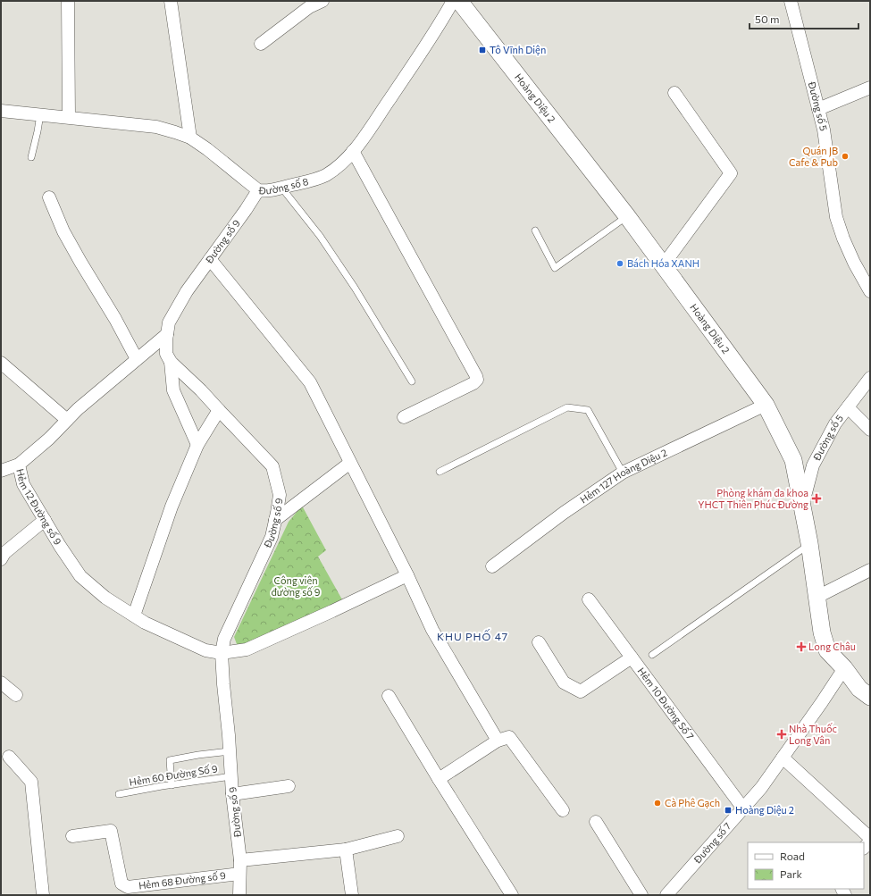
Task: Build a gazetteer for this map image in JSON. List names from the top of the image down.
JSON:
{
  "streets": {
    "street": [
      "Hoàng Diệu 2",
      "Đường số 5",
      "Đường số 8",
      "Đường số 9",
      "Hẻm 127 Hoàng Diệu 2",
      "Hẻm 12 Đường số 9",
      "Hẻm 10 Đường Số 7",
      "Đường số 7",
      "Hẻm 68 Đường số 9"
    ],
    "lane": ["Hẻm 60 Đường Số 9"]
  },
  "crossings": [
    ["Hoàng Diệu 2", "Đường số 5"],
    ["Hoàng Diệu 2", "Hẻm 127 Hoàng Diệu 2"],
    ["Hoàng Diệu 2", "Đường số 7"],
    ["Đường số 8", "Đường số 9"],
    ["Đường số 9", "Hẻm 12 Đường số 9"],
    ["Đường số 9", "Hẻm 60 Đường Số 9"],
    ["Đường số 9", "Hẻm 68 Đường số 9"],
    ["Hẻm 10 Đường Số 7", "Đường số 7"]
  ],
  "districts": ["KHU PHỐ 47"],
  "parks": ["Công viên đường số 9"],
  "places": {
    "transit": ["Tô Vĩnh Diện", "Hoàng Diệu 2"],
    "other": ["Quán JB Cafe & Pub", "Bách Hóa XANH", "Cà Phê Gạch"],
    "health": ["Phòng khám đa khoa YHCT Thiên Phúc Đường", "Long Châu", "Nhà Thuốc Long Vân"]
  },
  "legend": ["Road", "Park"],
  "scale_bar": "50 m"
}
